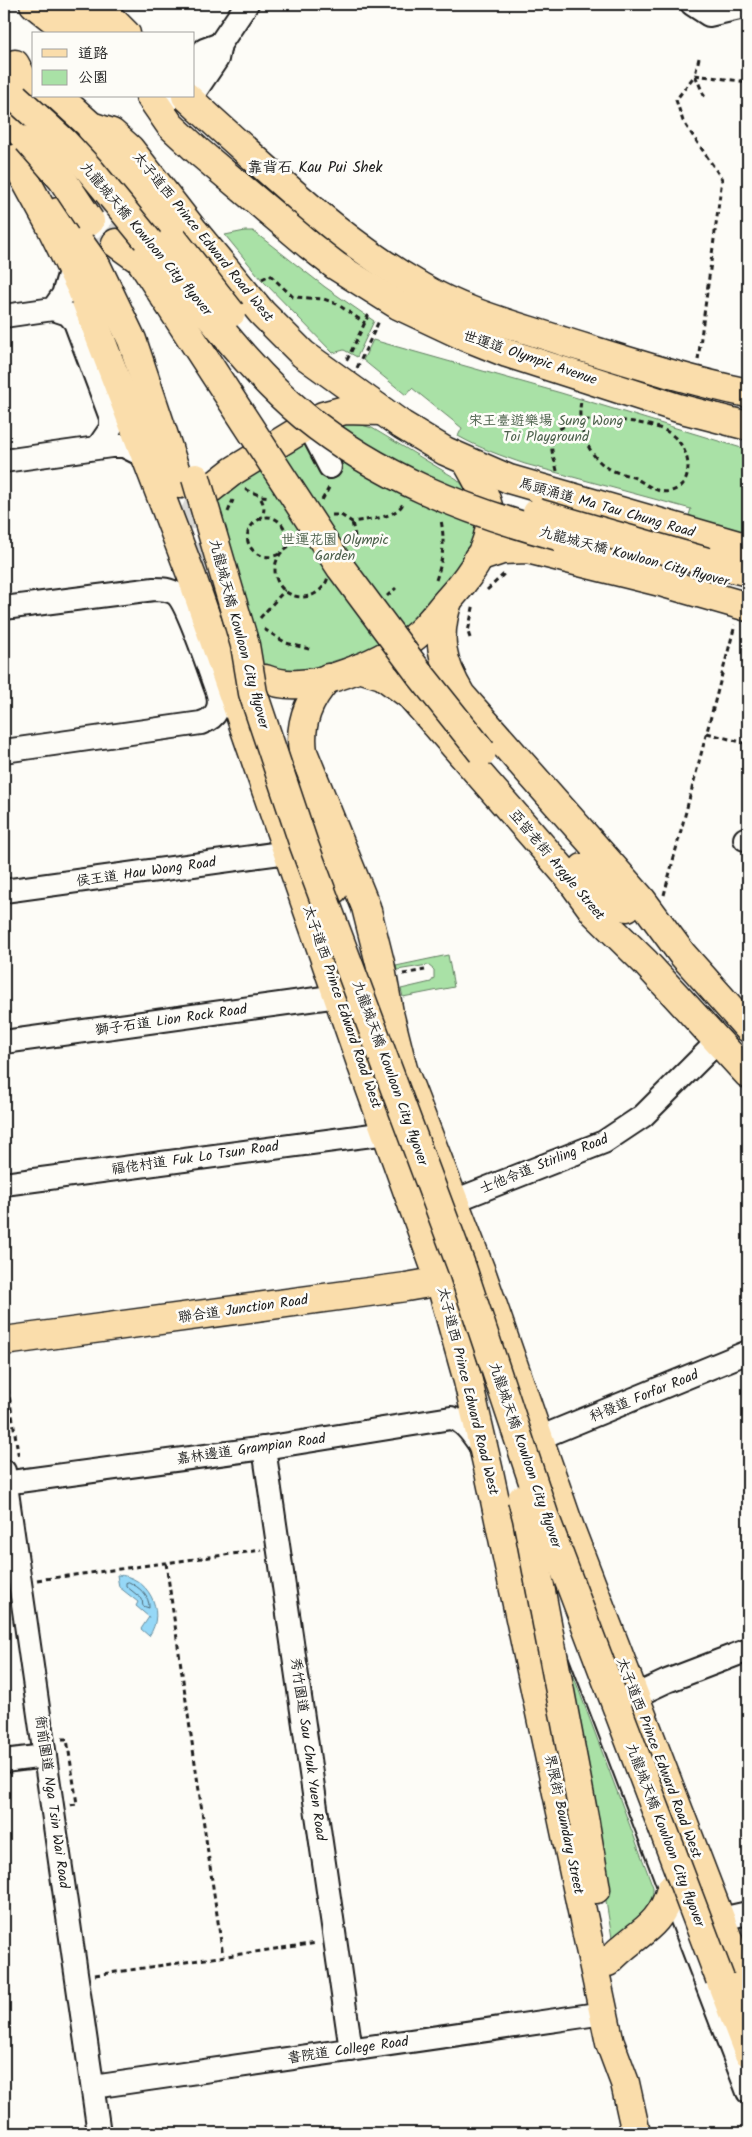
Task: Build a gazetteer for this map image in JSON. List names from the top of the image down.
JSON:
{
  "streets": {
    "main road": [
      "太子道西 Prince Edward Road West",
      "九龍城天橋 Kowloon City flyover",
      "世運道 Olympic Avenue",
      "馬頭涌道 Ma Tau Chung Road",
      "亞皆老街 Argyle Street",
      "聯合道 Junction Road",
      "界限街 Boundary Street"
    ],
    "street": [
      "侯王道 Hau Wong Road",
      "獅子石道 Lion Rock Road",
      "福佬村道 Fuk Lo Tsun Road",
      "士他令道 Stirling Road",
      "科發道 Forfar Road",
      "嘉林邊道 Grampian Road",
      "秀竹園道 Sau Chuk Yuen Road",
      "衙前圍道 Nga Tsin Wai Road",
      "書院道 College Road"
    ]
  },
  "crossings": [
    ["太子道西 Prince Edward Road West", "九龍城天橋 Kowloon City flyover"],
    ["太子道西 Prince Edward Road West", "馬頭涌道 Ma Tau Chung Road"],
    ["太子道西 Prince Edward Road West", "侯王道 Hau Wong Road"],
    ["太子道西 Prince Edward Road West", "獅子石道 Lion Rock Road"],
    ["太子道西 Prince Edward Road West", "福佬村道 Fuk Lo Tsun Road"],
    ["太子道西 Prince Edward Road West", "士他令道 Stirling Road"],
    ["太子道西 Prince Edward Road West", "聯合道 Junction Road"],
    ["太子道西 Prince Edward Road West", "科發道 Forfar Road"],
    ["太子道西 Prince Edward Road West", "嘉林邊道 Grampian Road"],
    ["太子道西 Prince Edward Road West", "界限街 Boundary Street"],
    ["九龍城天橋 Kowloon City flyover", "亞皆老街 Argyle Street"],
    ["九龍城天橋 Kowloon City flyover", "界限街 Boundary Street"],
    ["亞皆老街 Argyle Street", "士他令道 Stirling Road"],
    ["嘉林邊道 Grampian Road", "秀竹園道 Sau Chuk Yuen Road"],
    ["嘉林邊道 Grampian Road", "衙前圍道 Nga Tsin Wai Road"],
    ["秀竹園道 Sau Chuk Yuen Road", "書院道 College Road"],
    ["衙前圍道 Nga Tsin Wai Road", "書院道 College Road"],
    ["界限街 Boundary Street", "書院道 College Road"]
  ],
  "districts": ["靠背石 Kau Pui Shek"],
  "parks": ["宋王臺遊樂場 Sung Wong Toi Playground", "世運花園 Olympic Garden"],
  "legend": ["道路", "公園"]
}
